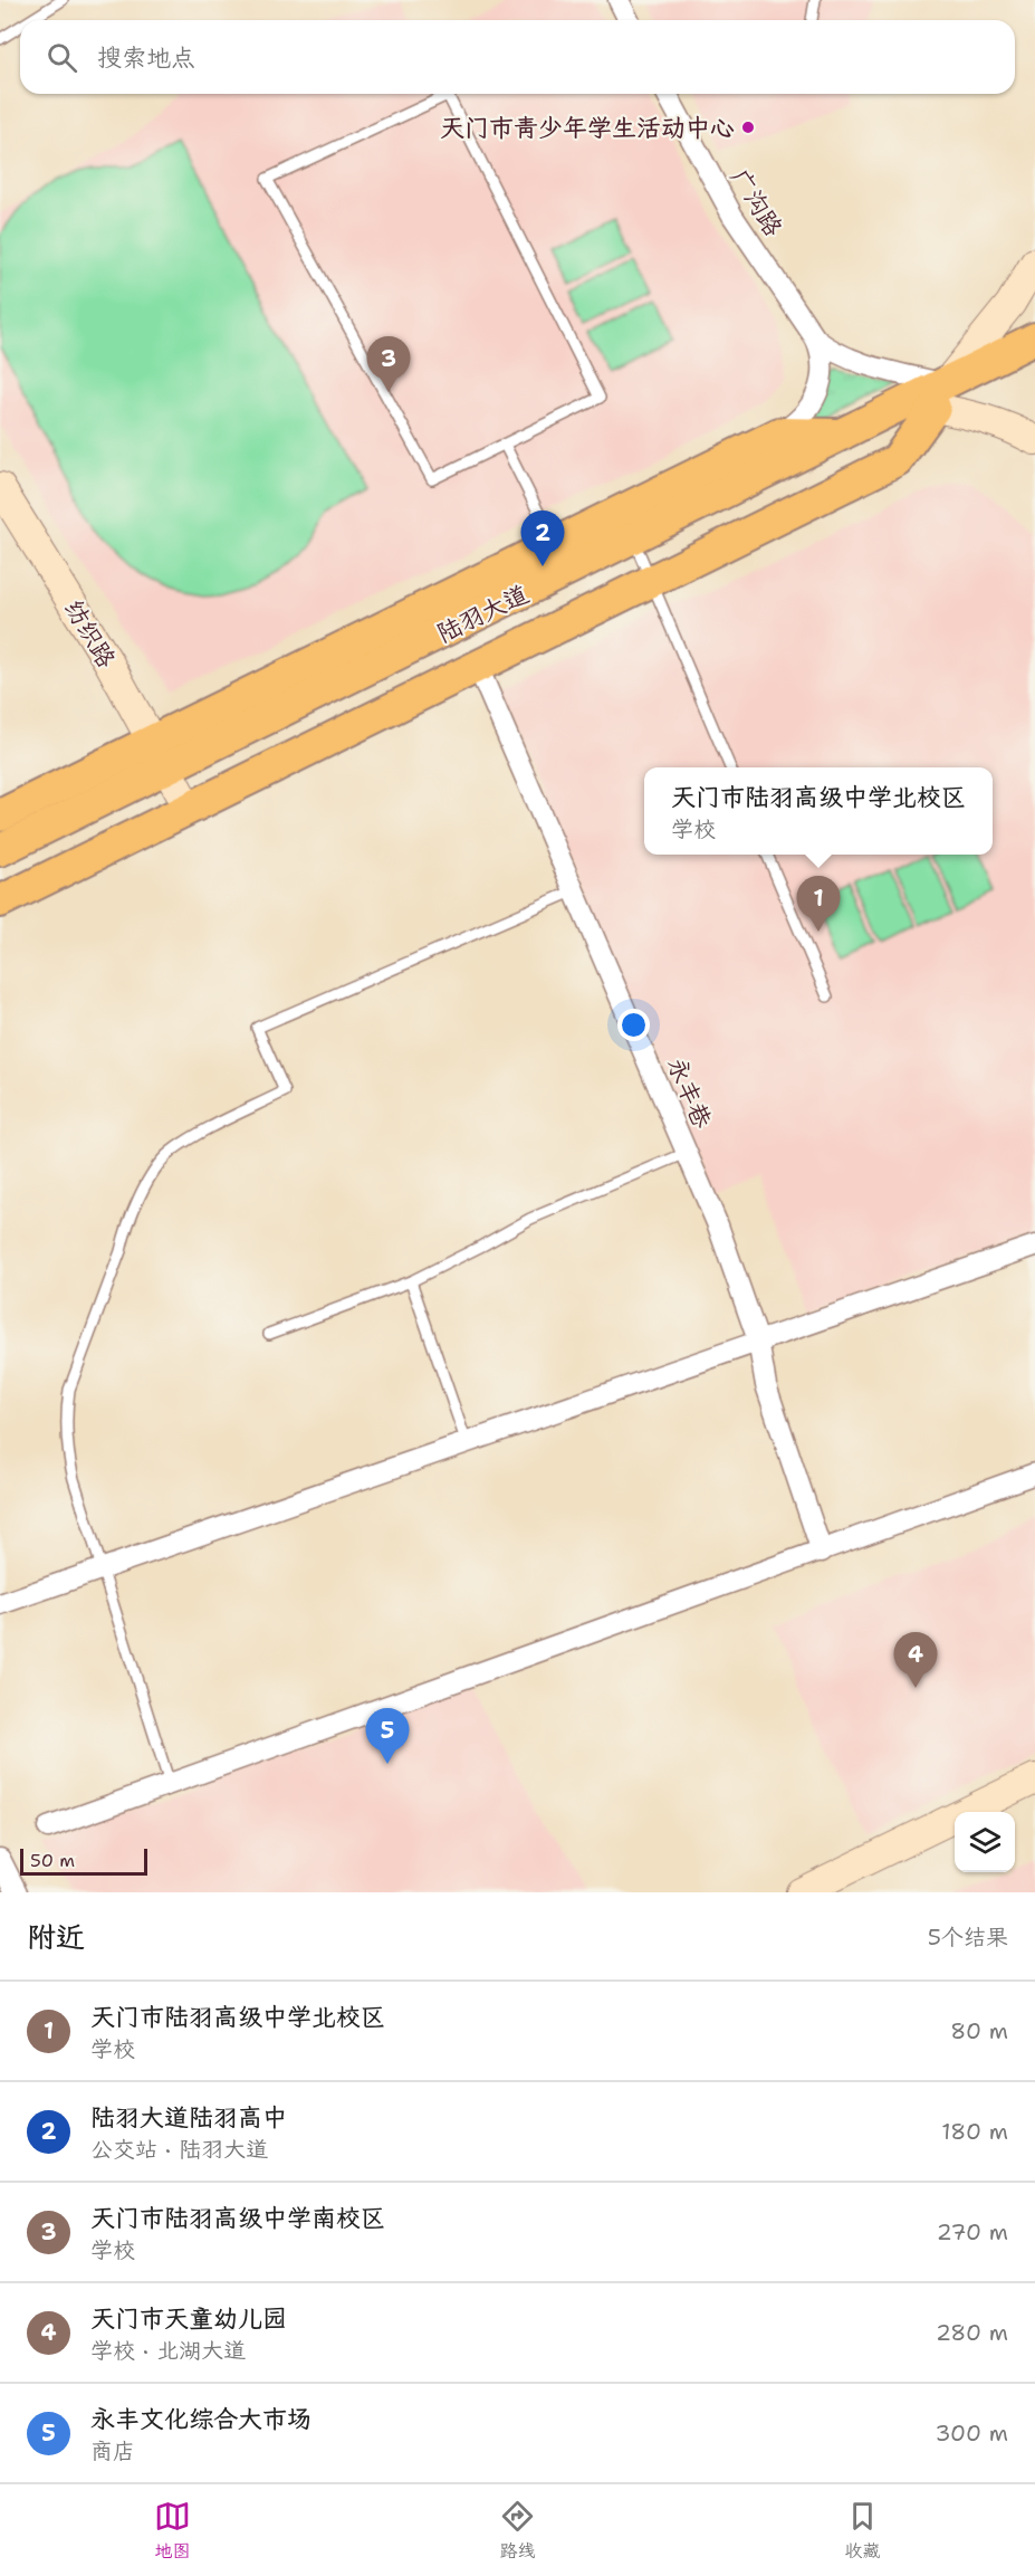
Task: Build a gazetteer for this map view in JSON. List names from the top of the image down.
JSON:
{
  "streets": {
    "main road": ["陆羽大道", "纺织路"],
    "street": ["广沟路", "永丰巷"]
  },
  "crossings": [
    ["陆羽大道", "纺织路"]
  ],
  "places": ["天门市青少年学生活动中心"],
  "scale_bar": "50 m",
  "page": {
    "search": "搜索地点",
    "pins": [
      "3",
      "2",
      "1",
      "4",
      "5"
    ],
    "popup": ["天门市陆羽高级中学北校区", "学校"],
    "scale": "50 m",
    "heading": ["附近", "5个结果"],
    "list": [
      {
        "mark": "1",
        "name": "天门市陆羽高级中学北校区",
        "note": "学校",
        "value": "80 m"
      },
      {
        "mark": "2",
        "name": "陆羽大道陆羽高中",
        "note": "公交站 · 陆羽大道",
        "value": "180 m"
      },
      {
        "mark": "3",
        "name": "天门市陆羽高级中学南校区",
        "note": "学校",
        "value": "270 m"
      },
      {
        "mark": "4",
        "name": "天门市天童幼儿园",
        "note": "学校 · 北湖大道",
        "value": "280 m"
      },
      {
        "mark": "5",
        "name": "永丰文化综合大市场",
        "note": "商店",
        "value": "300 m"
      }
    ],
    "nav": ["地图", "路线", "收藏"]
  }
}
